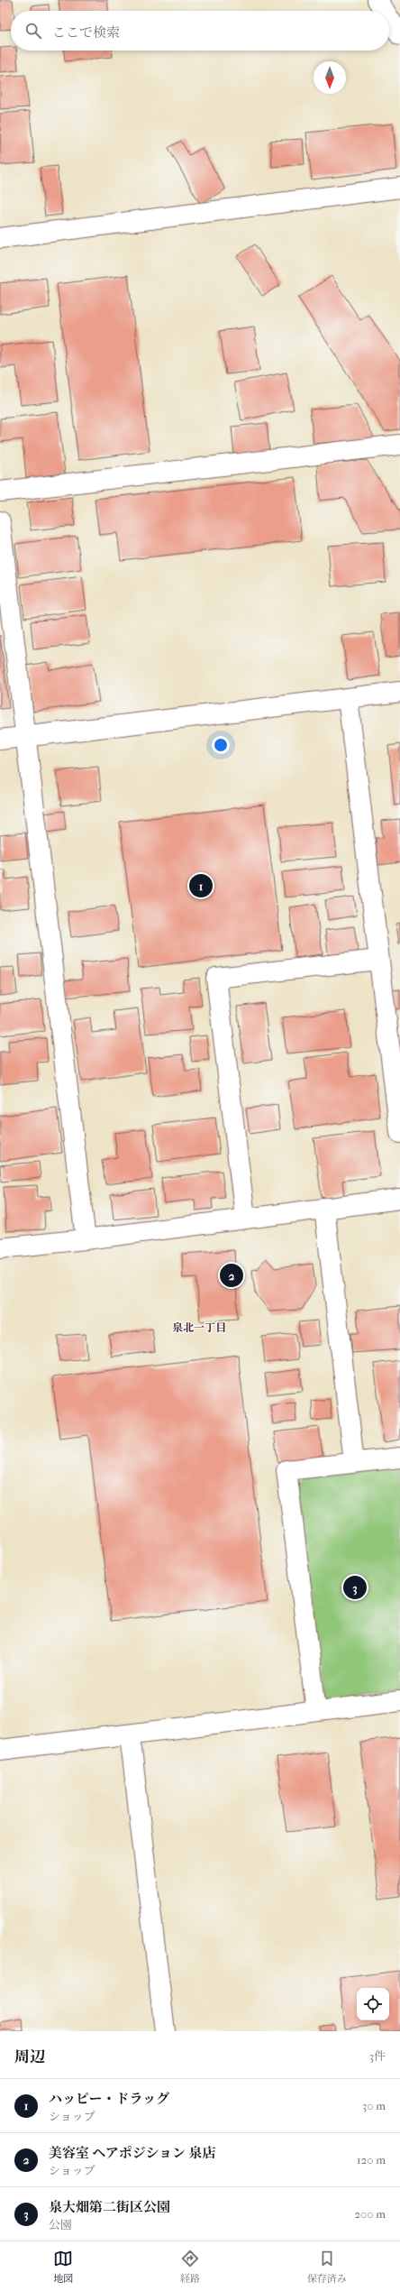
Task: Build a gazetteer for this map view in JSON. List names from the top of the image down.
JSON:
{
  "districts": ["泉北一丁目"],
  "north": "bottom",
  "page": {
    "search": "ここで検索",
    "pins": ["1", "2", "3"],
    "heading": ["周辺", "3件"],
    "list": [
      {
        "mark": "1",
        "name": "ハッピー・ドラッグ",
        "note": "ショップ",
        "value": "30 m"
      },
      {
        "mark": "2",
        "name": "美容室 ヘアポジション 泉店",
        "note": "ショップ",
        "value": "120 m"
      },
      {
        "mark": "3",
        "name": "泉大畑第二街区公園",
        "note": "公園",
        "value": "200 m"
      }
    ],
    "nav": ["地図", "経路", "保存済み"]
  }
}
